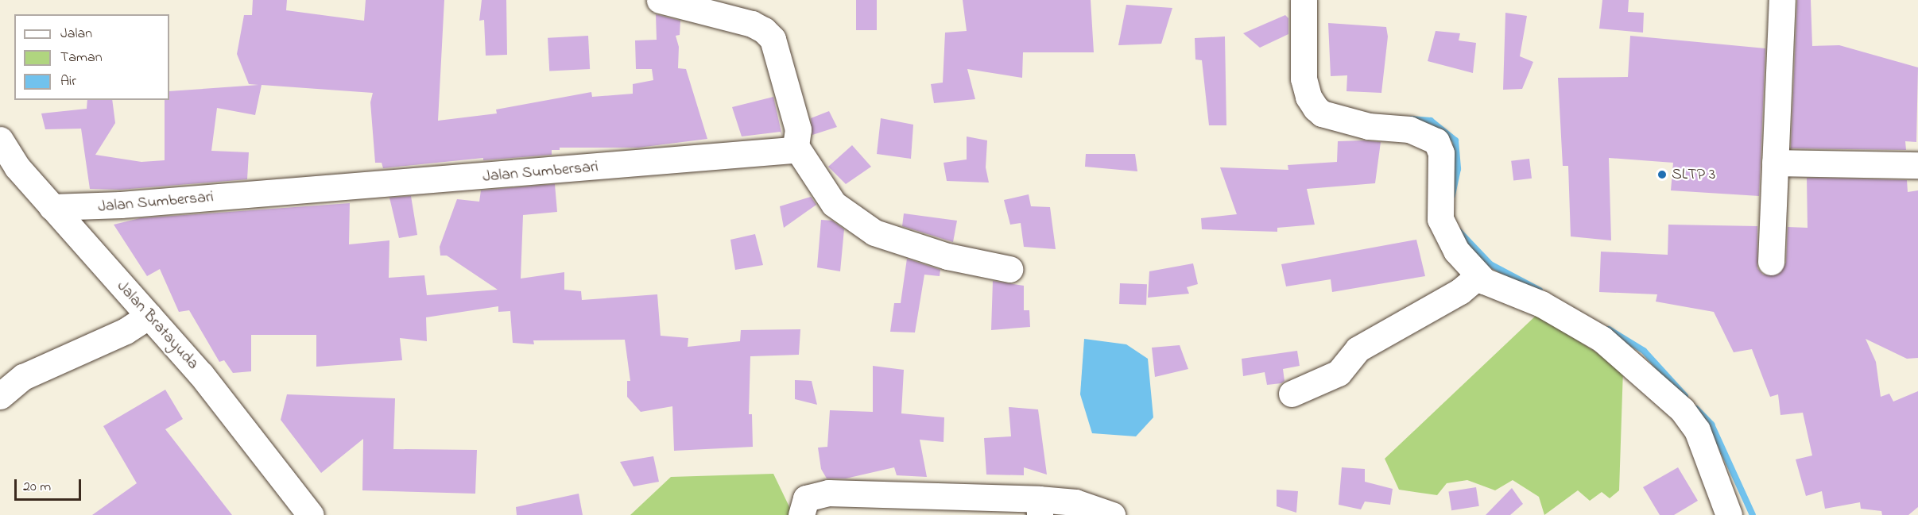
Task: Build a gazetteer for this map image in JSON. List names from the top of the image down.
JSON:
{
  "streets": {
    "street": ["Jalan Sumbersari", "Jalan Bratayuda"]
  },
  "crossings": [
    ["Jalan Sumbersari", "Jalan Bratayuda"]
  ],
  "places": ["SLTP 3"],
  "legend": ["Jalan", "Taman", "Air"],
  "scale_bar": "20 m"
}
